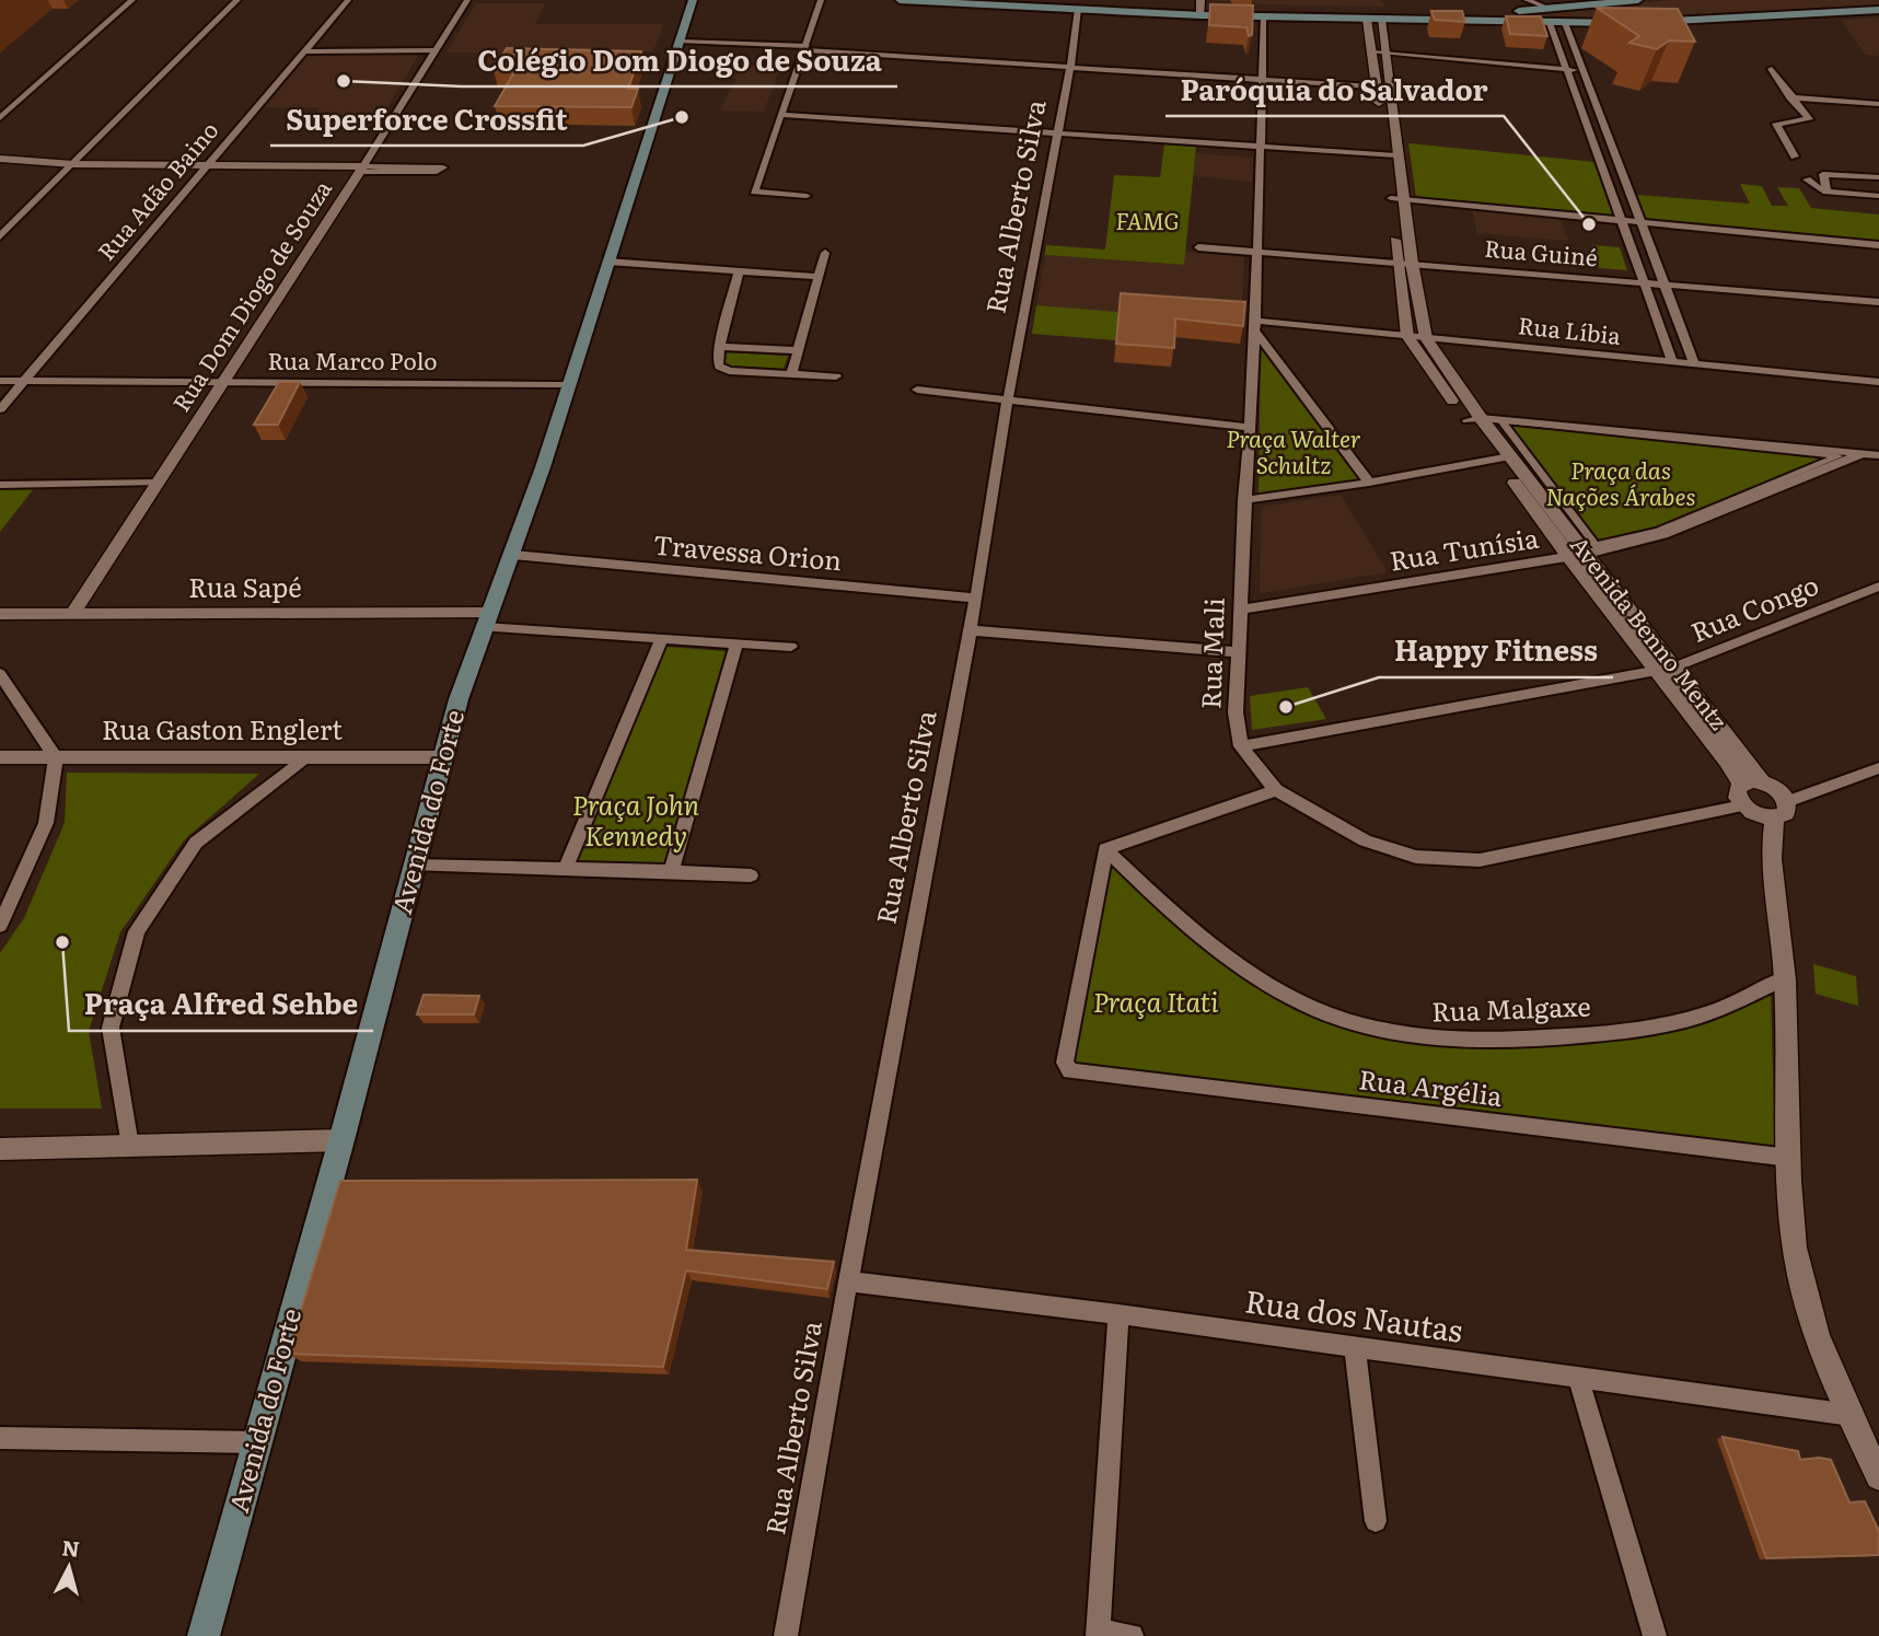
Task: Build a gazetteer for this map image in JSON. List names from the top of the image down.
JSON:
{
  "streets": {
    "main road": ["Avenida do Forte"],
    "street": [
      "Rua Adão Baino",
      "Rua Alberto Silva",
      "Rua Guiné",
      "Rua Dom Diogo de Souza",
      "Rua Líbia",
      "Rua Marco Polo",
      "Rua Tunísia",
      "Travessa Orion",
      "Rua Sapé",
      "Rua Congo",
      "Avenida Benno Mentz",
      "Rua Mali",
      "Rua Gaston Englert",
      "Rua Malgaxe",
      "Rua Argélia",
      "Rua dos Nautas"
    ]
  },
  "crossings": [
    ["Rua Adão Baino", "Rua Marco Polo"],
    ["Rua Alberto Silva", "Travessa Orion"],
    ["Rua Alberto Silva", "Rua dos Nautas"],
    ["Rua Guiné", "Avenida Benno Mentz"],
    ["Rua Guiné", "Rua Mali"],
    ["Rua Dom Diogo de Souza", "Rua Marco Polo"],
    ["Rua Dom Diogo de Souza", "Rua Sapé"],
    ["Rua Líbia", "Avenida Benno Mentz"],
    ["Rua Líbia", "Rua Mali"],
    ["Rua Marco Polo", "Avenida do Forte"],
    ["Rua Tunísia", "Avenida Benno Mentz"],
    ["Rua Tunísia", "Rua Mali"],
    ["Travessa Orion", "Avenida do Forte"],
    ["Rua Sapé", "Avenida do Forte"],
    ["Rua Congo", "Avenida Benno Mentz"],
    ["Rua Congo", "Rua Mali"],
    ["Rua Gaston Englert", "Avenida do Forte"],
    ["Rua Malgaxe", "Rua Argélia"]
  ],
  "parks": [
    "FAMG",
    "Praça Walter Schultz",
    "Praça das Nações Árabes",
    "Praça John Kennedy",
    "Praça Itati"
  ],
  "places": [
    "Colégio Dom Diogo de Souza",
    "Superforce Crossfit",
    "Paróquia do Salvador",
    "Happy Fitness",
    "Praça Alfred Sehbe"
  ],
  "north": "top"
}
